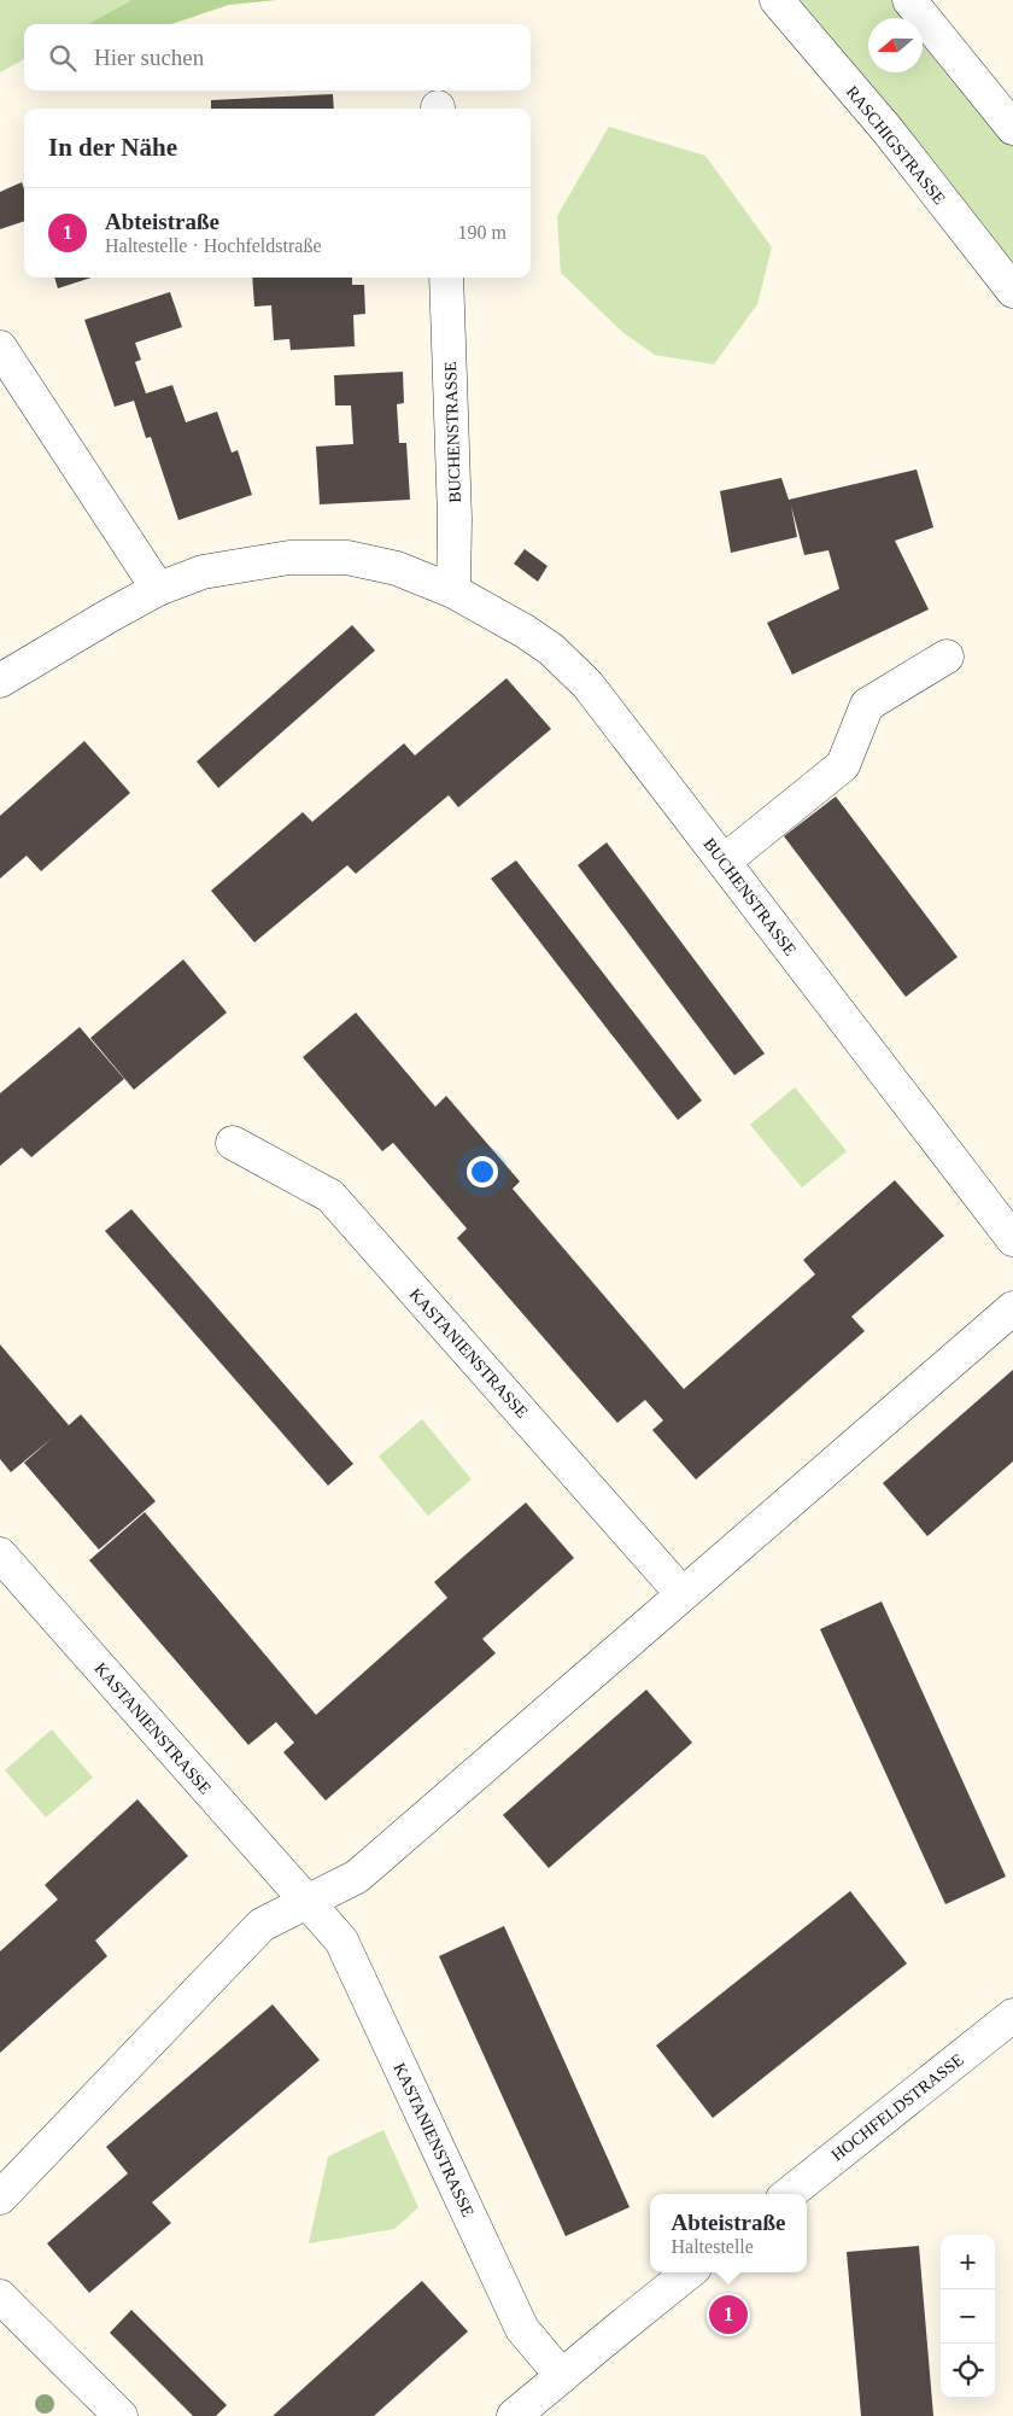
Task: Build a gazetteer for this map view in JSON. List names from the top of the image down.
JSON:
{
  "streets": {
    "street": [
      "RASCHIGSTRASSE",
      "BUCHENSTRASSE",
      "KASTANIENSTRASSE",
      "HOCHFELDSTRASSE"
    ]
  },
  "north": "left",
  "page": {
    "search": "Hier suchen",
    "heading": "In der Nähe",
    "list": [
      {
        "mark": "1",
        "name": "Abteistraße",
        "note": "Haltestelle · Hochfeldstraße",
        "value": "190 m"
      }
    ],
    "popup": ["Abteistraße", "Haltestelle"],
    "map_buttons": ["+", "−"],
    "pins": "1"
  }
}
